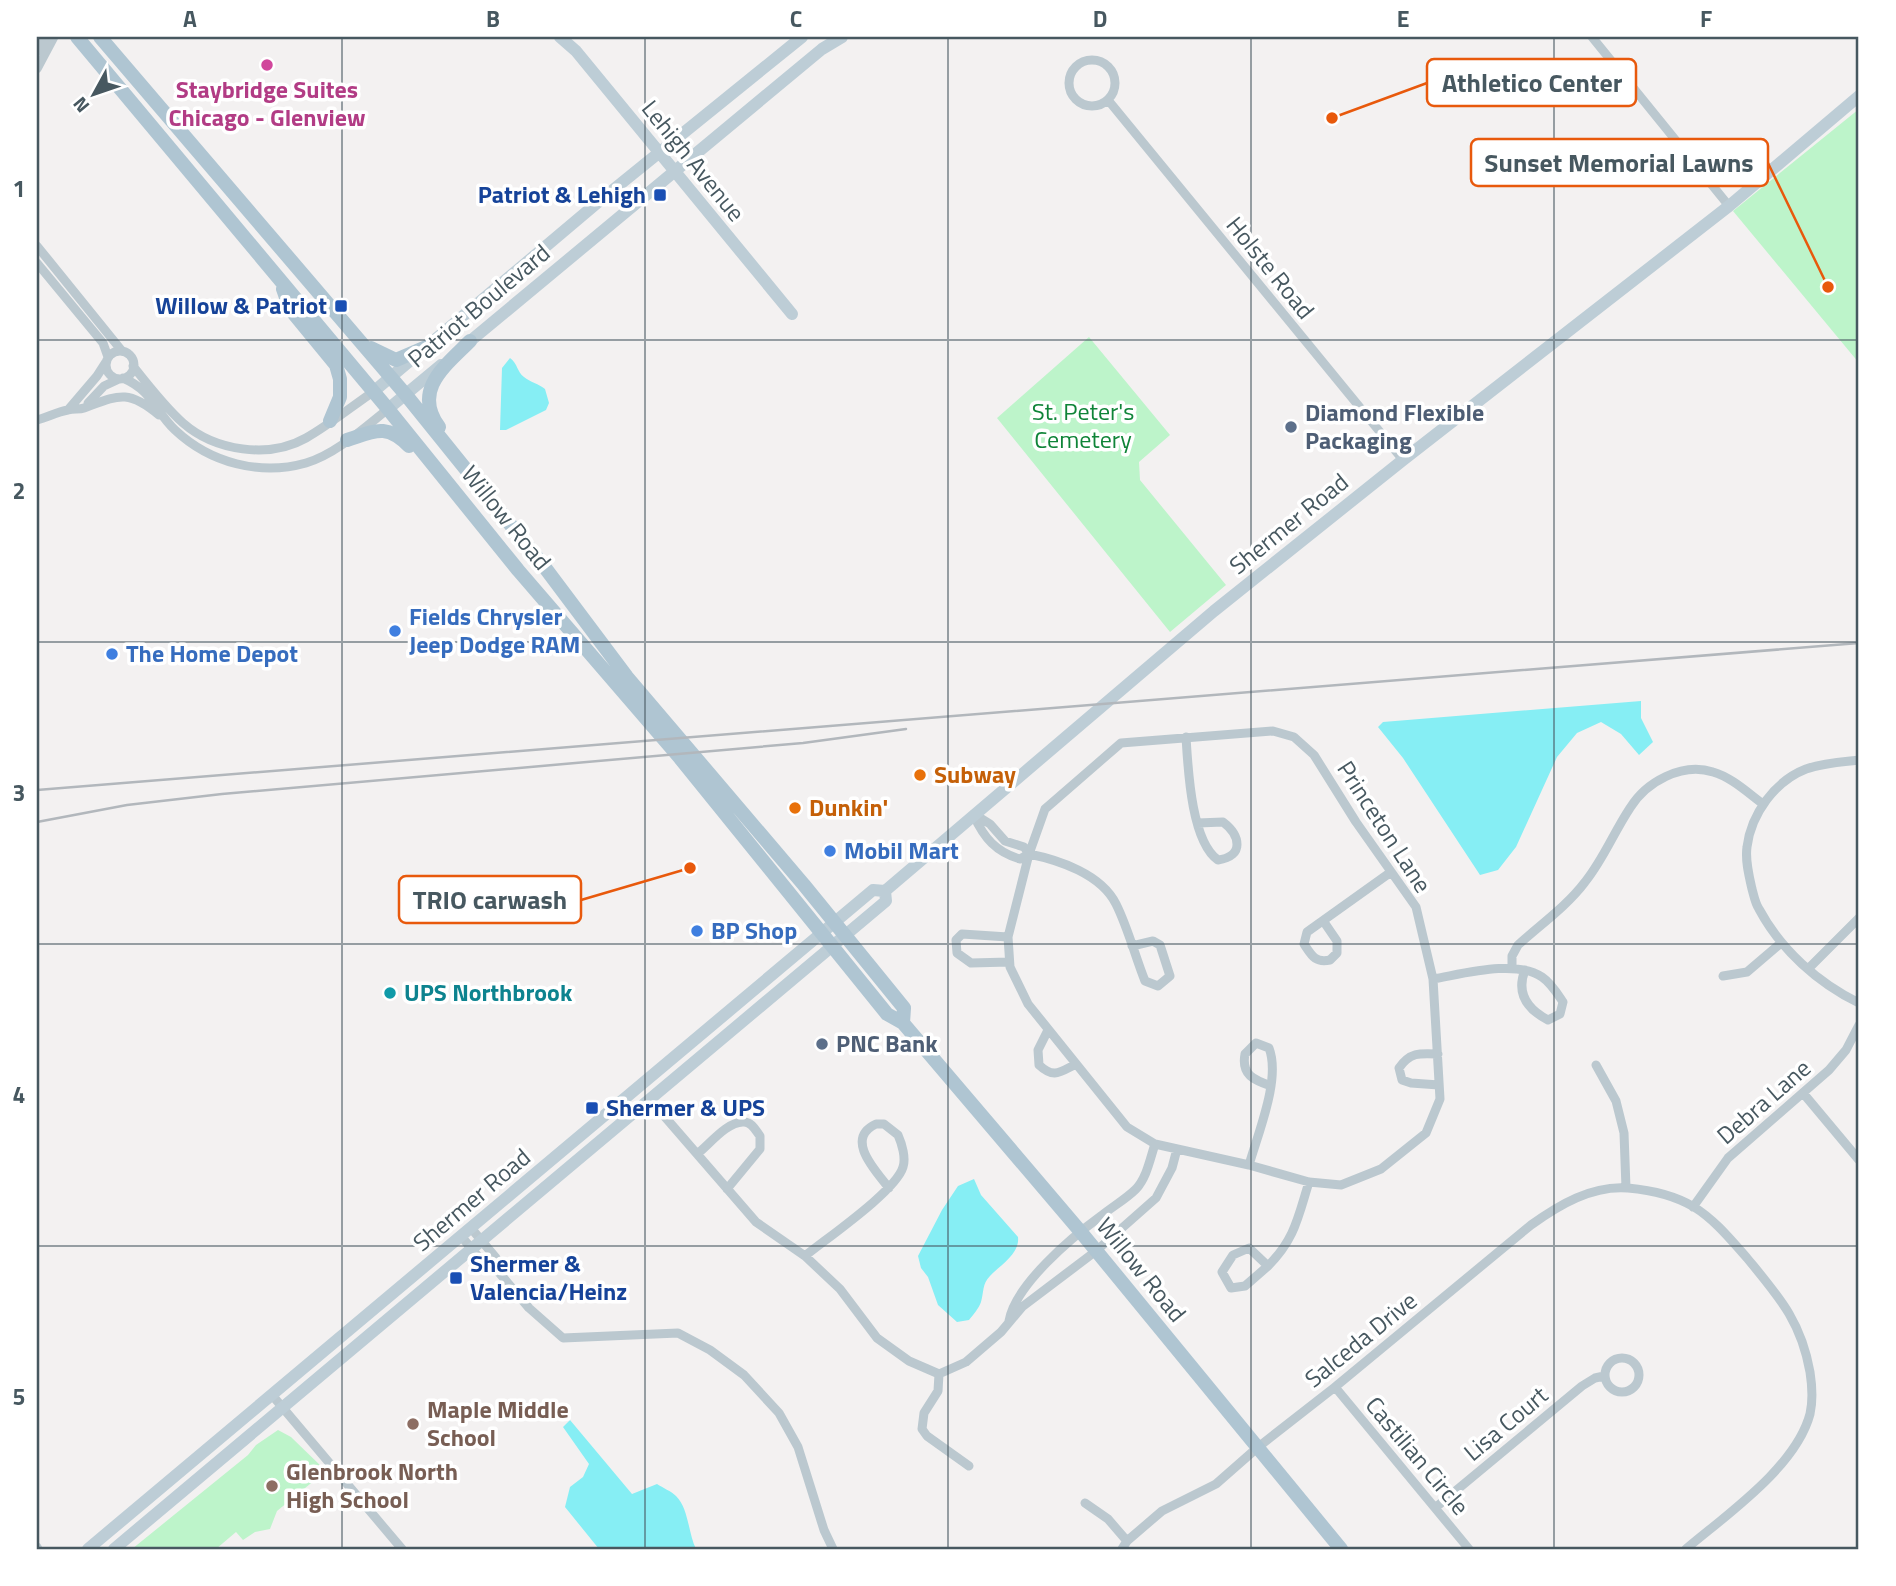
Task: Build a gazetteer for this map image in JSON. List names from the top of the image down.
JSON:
{
  "streets": {
    "main road": [
      "Lehigh Avenue",
      "Patriot Boulevard",
      "Willow Road",
      "Shermer Road"
    ],
    "street": [
      "Holste Road",
      "Princeton Lane",
      "Debra Lane",
      "Salceda Drive",
      "Lisa Court",
      "Castilian Circle"
    ]
  },
  "crossings": [
    ["Lehigh Avenue", "Patriot Boulevard"],
    ["Holste Road", "Shermer Road"],
    ["Patriot Boulevard", "Willow Road"],
    ["Willow Road", "Shermer Road"],
    ["Willow Road", "Salceda Drive"],
    ["Debra Lane", "Salceda Drive"],
    ["Salceda Drive", "Castilian Circle"],
    ["Lisa Court", "Castilian Circle"]
  ],
  "parks": ["St. Peter's Cemetery"],
  "places": {
    "other": [
      "Staybridge Suites Chicago - Glenview",
      "Athletico Center",
      "Sunset Memorial Lawns",
      "Diamond Flexible Packaging",
      "Fields Chrysler Jeep Dodge RAM",
      "The Home Depot",
      "Subway",
      "Dunkin'",
      "Mobil Mart",
      "TRIO carwash",
      "BP Shop",
      "UPS Northbrook",
      "PNC Bank",
      "Maple Middle School",
      "Glenbrook North High School"
    ],
    "transit": [
      "Patriot & Lehigh",
      "Willow & Patriot",
      "Shermer & UPS",
      "Shermer & Valencia/Heinz"
    ]
  },
  "north": "bottom left",
  "grid": {
    "columns": [
      "A",
      "B",
      "C",
      "D",
      "E",
      "F"
    ],
    "rows": [
      "1",
      "2",
      "3",
      "4",
      "5"
    ]
  }
}
